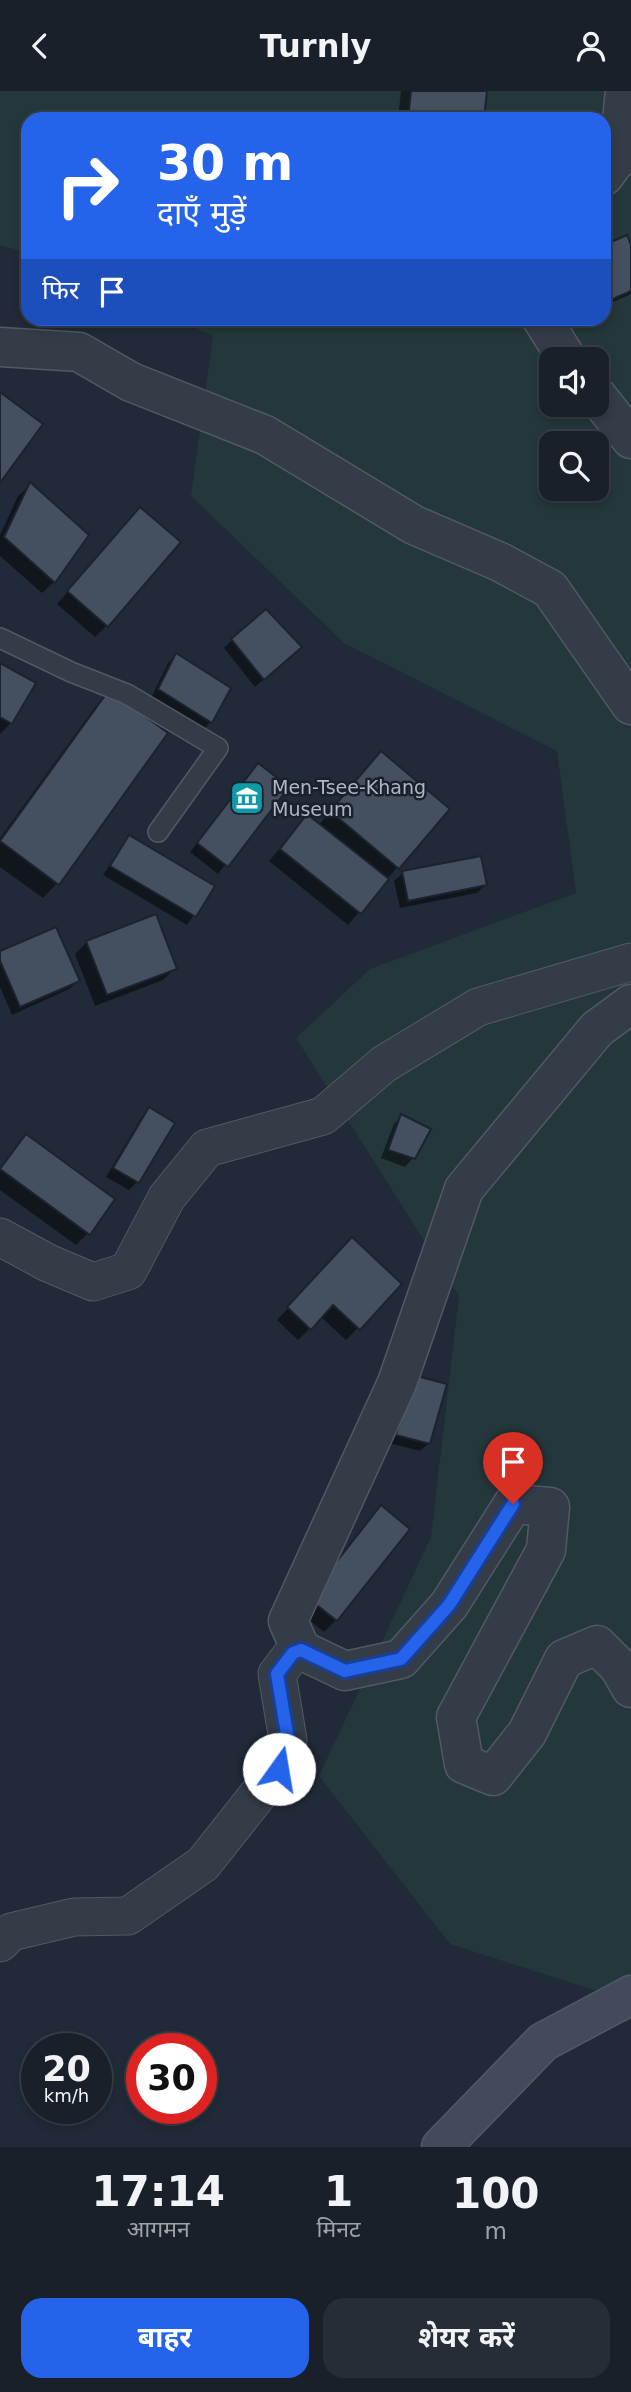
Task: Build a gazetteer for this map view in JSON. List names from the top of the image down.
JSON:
{
  "places": {
    "museum": ["Men-Tsee-Khang Museum"]
  },
  "page": {
    "header": "Turnly",
    "turn": ["30 m", "दाएँ मुड़ें"],
    "then": "फिर",
    "speed": "20 km/h",
    "limit": "30",
    "eta": [
      "17:14",
      "आगमन",
      "1",
      "मिनट",
      "100",
      "m"
    ],
    "buttons": ["बाहर", "शेयर करें"]
  }
}
